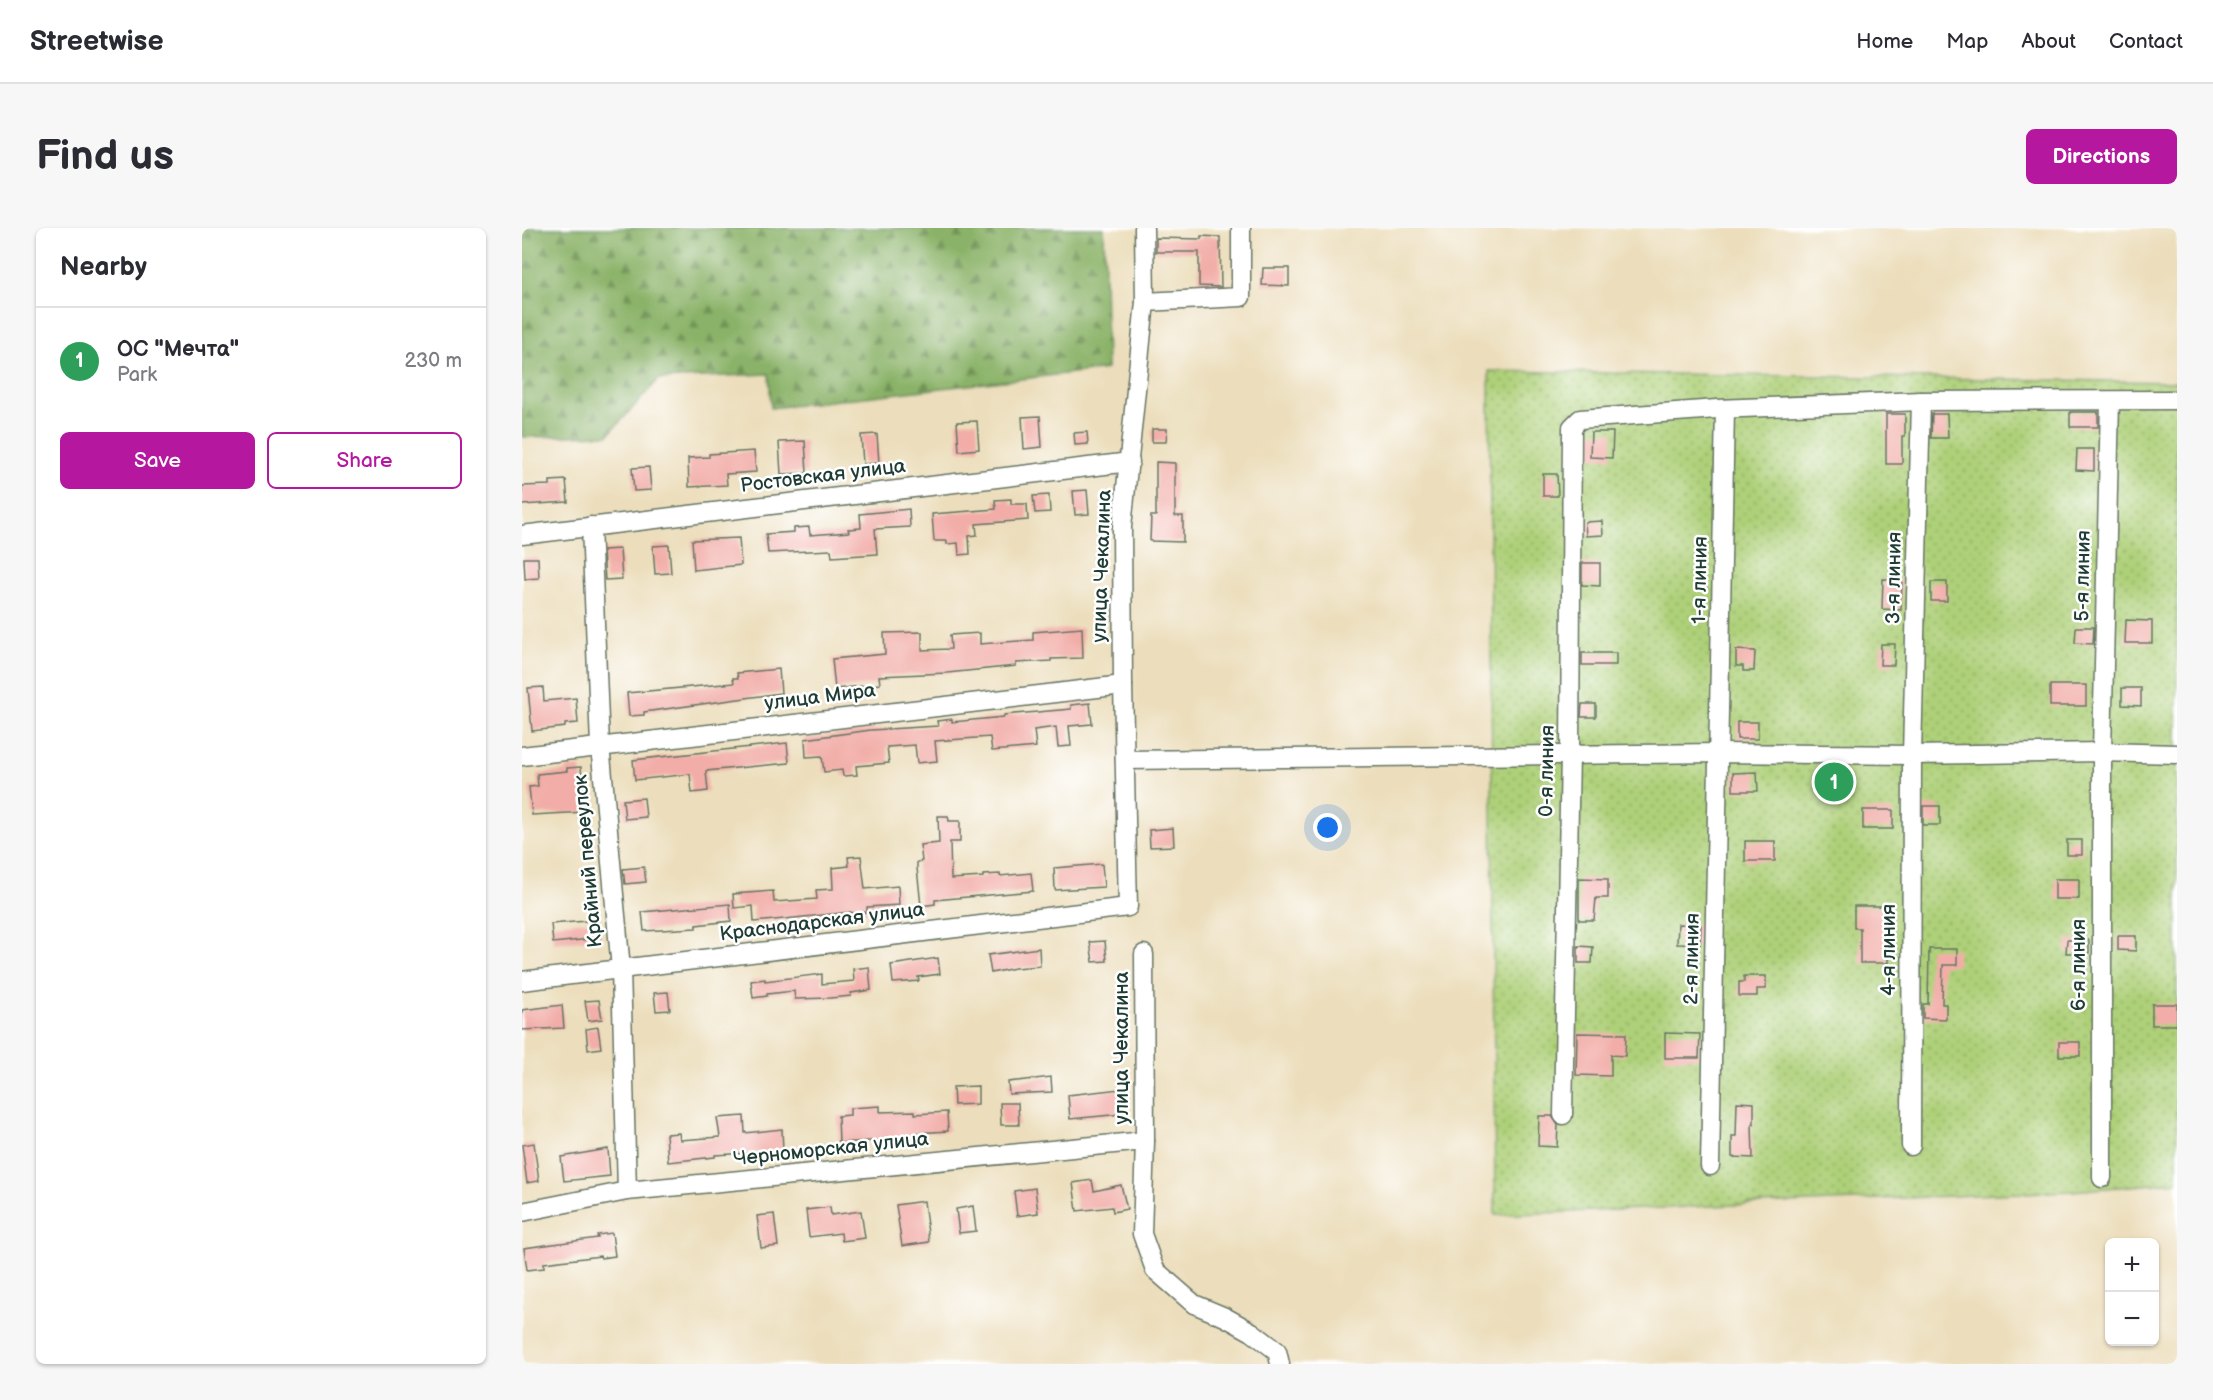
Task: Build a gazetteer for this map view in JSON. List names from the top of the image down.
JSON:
{
  "streets": {
    "street": [
      "Ростовская улица",
      "улица Чекалина",
      "5-я линия",
      "3-я линия",
      "1-я линия",
      "улица Мира",
      "0-я линия",
      "Крайний переулок",
      "Краснодарская улица",
      "4-я линия",
      "2-я линия",
      "6-я линия",
      "Черноморская улица"
    ]
  },
  "crossings": [
    ["Ростовская улица", "улица Чекалина"],
    ["Ростовская улица", "Крайний переулок"],
    ["улица Чекалина", "улица Мира"],
    ["улица Чекалина", "Краснодарская улица"],
    ["улица Чекалина", "Черноморская улица"],
    ["5-я линия", "6-я линия"],
    ["3-я линия", "4-я линия"],
    ["1-я линия", "0-я линия"],
    ["1-я линия", "2-я линия"],
    ["улица Мира", "Крайний переулок"],
    ["Крайний переулок", "Краснодарская улица"],
    ["Крайний переулок", "Черноморская улица"]
  ],
  "page": {
    "header": "Streetwise",
    "nav": [
      "Home",
      "Map",
      "About",
      "Contact"
    ],
    "buttons": [
      "Directions",
      ["Save", "Share"]
    ],
    "title": "Find us",
    "heading": "Nearby",
    "list": [
      {
        "mark": "1",
        "name": "ОС \"Мечта\"",
        "note": "Park",
        "value": "230 m"
      }
    ],
    "pins": "1",
    "map_buttons": ["+", "−"]
  }
}
